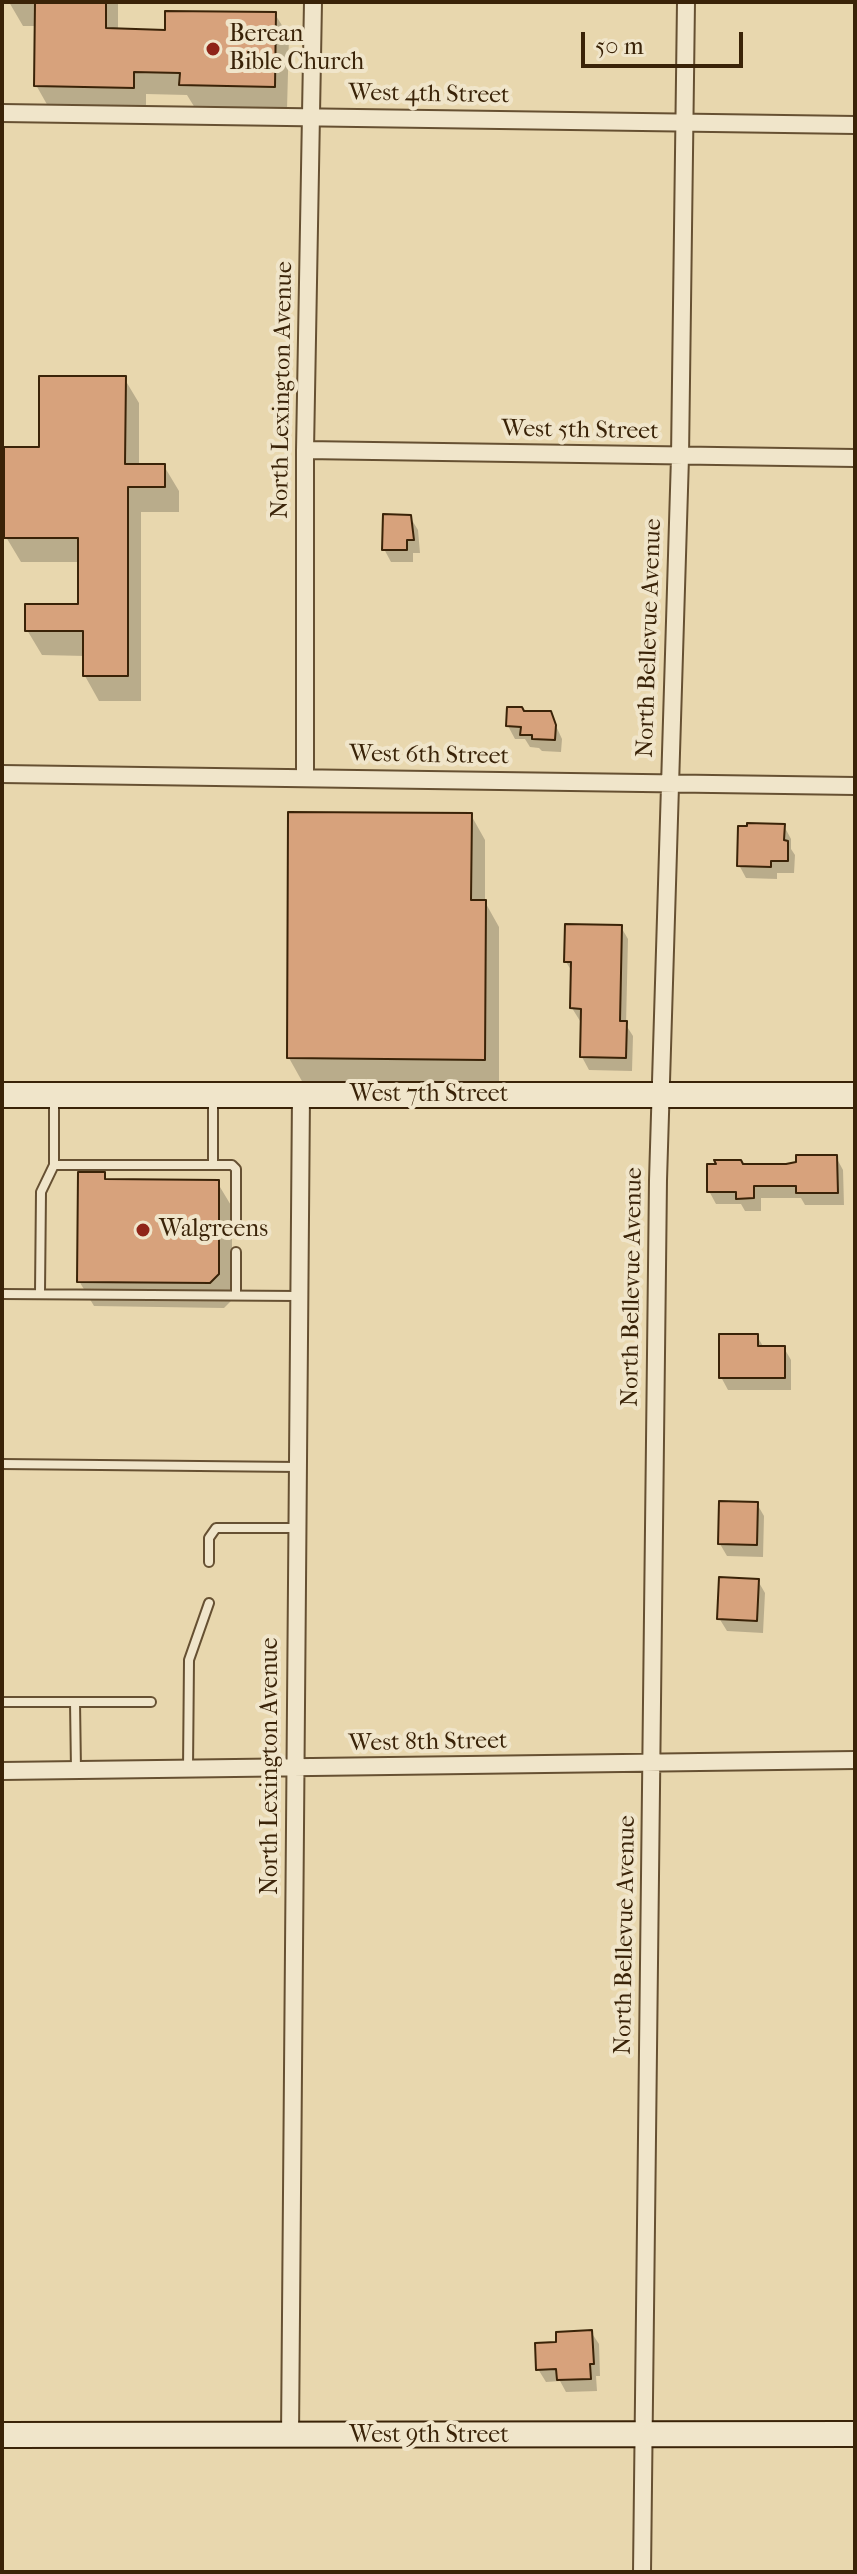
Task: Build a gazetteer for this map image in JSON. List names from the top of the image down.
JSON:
{
  "streets": {
    "main road": ["West 7th Street", "West 9th Street"],
    "street": [
      "West 4th Street",
      "North Lexington Avenue",
      "West 5th Street",
      "North Bellevue Avenue",
      "West 6th Street",
      "West 8th Street"
    ]
  },
  "crossings": [
    ["West 4th Street", "North Lexington Avenue"],
    ["West 4th Street", "North Bellevue Avenue"],
    ["North Lexington Avenue", "West 5th Street"],
    ["North Lexington Avenue", "West 6th Street"],
    ["North Lexington Avenue", "West 7th Street"],
    ["North Lexington Avenue", "West 8th Street"],
    ["North Lexington Avenue", "West 9th Street"],
    ["West 5th Street", "North Bellevue Avenue"],
    ["North Bellevue Avenue", "West 6th Street"],
    ["North Bellevue Avenue", "West 7th Street"],
    ["North Bellevue Avenue", "West 8th Street"],
    ["North Bellevue Avenue", "West 9th Street"]
  ],
  "places": ["Berean Bible Church", "Walgreens"],
  "scale_bar": "50 m"
}
